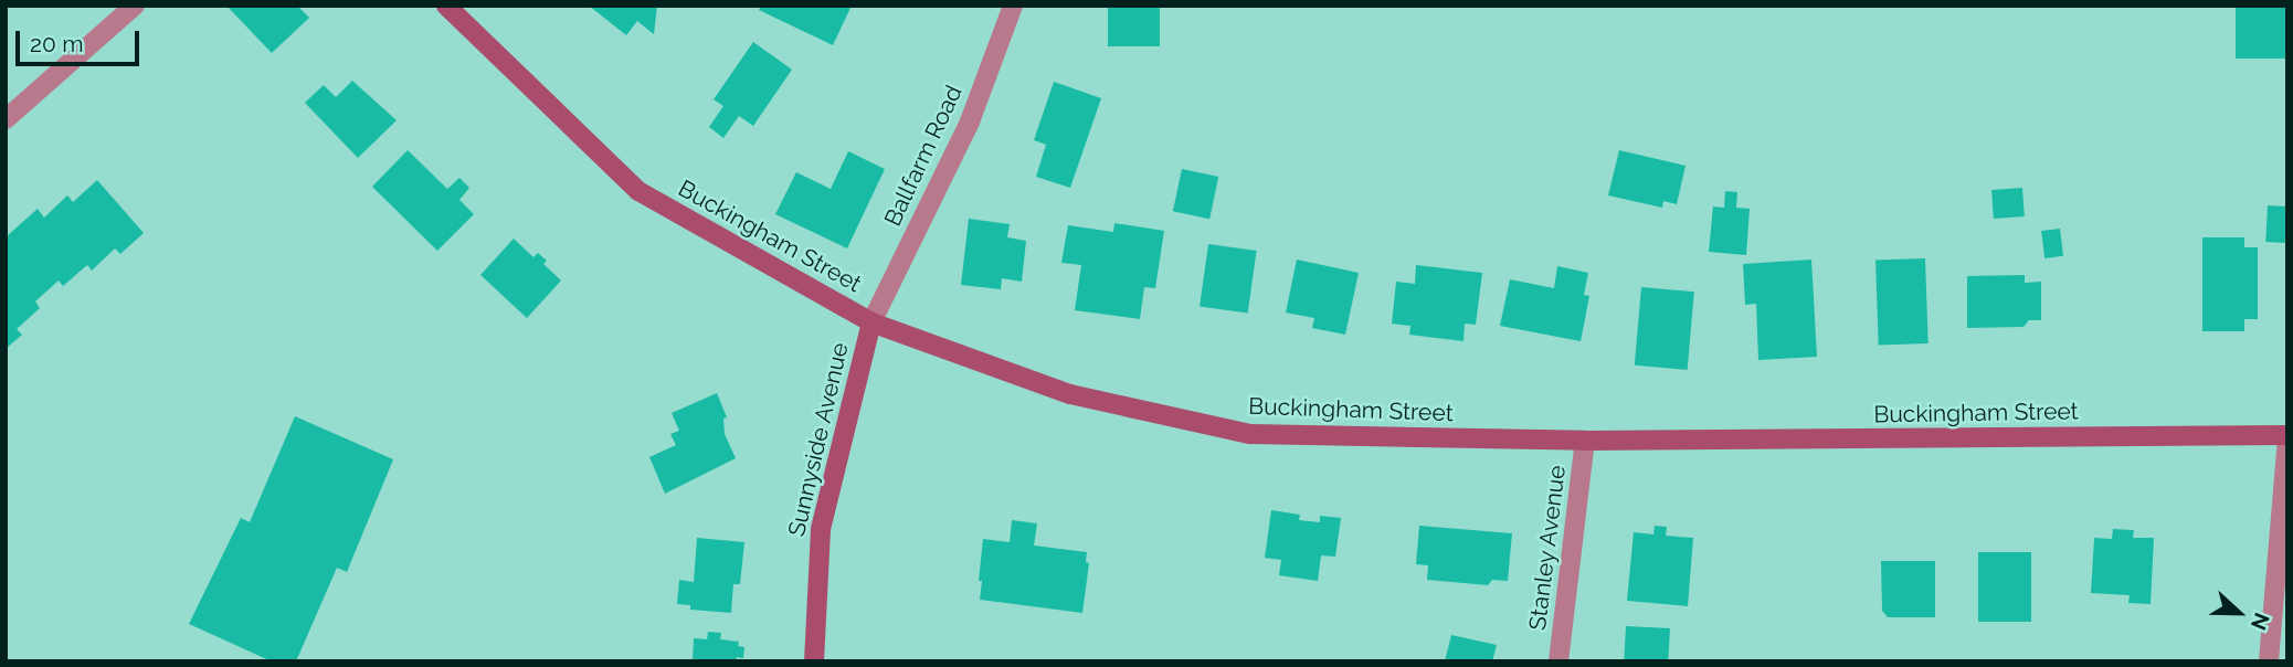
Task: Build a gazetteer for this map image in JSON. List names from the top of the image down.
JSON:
{
  "streets": {
    "main road": ["Buckingham Street", "Sunnyside Avenue"],
    "street": ["Ballfarm Road", "Stanley Avenue"]
  },
  "crossings": [
    ["Ballfarm Road", "Buckingham Street"],
    ["Ballfarm Road", "Sunnyside Avenue"],
    ["Buckingham Street", "Sunnyside Avenue"],
    ["Buckingham Street", "Stanley Avenue"]
  ],
  "scale_bar": "20 m",
  "north": "right"
}
